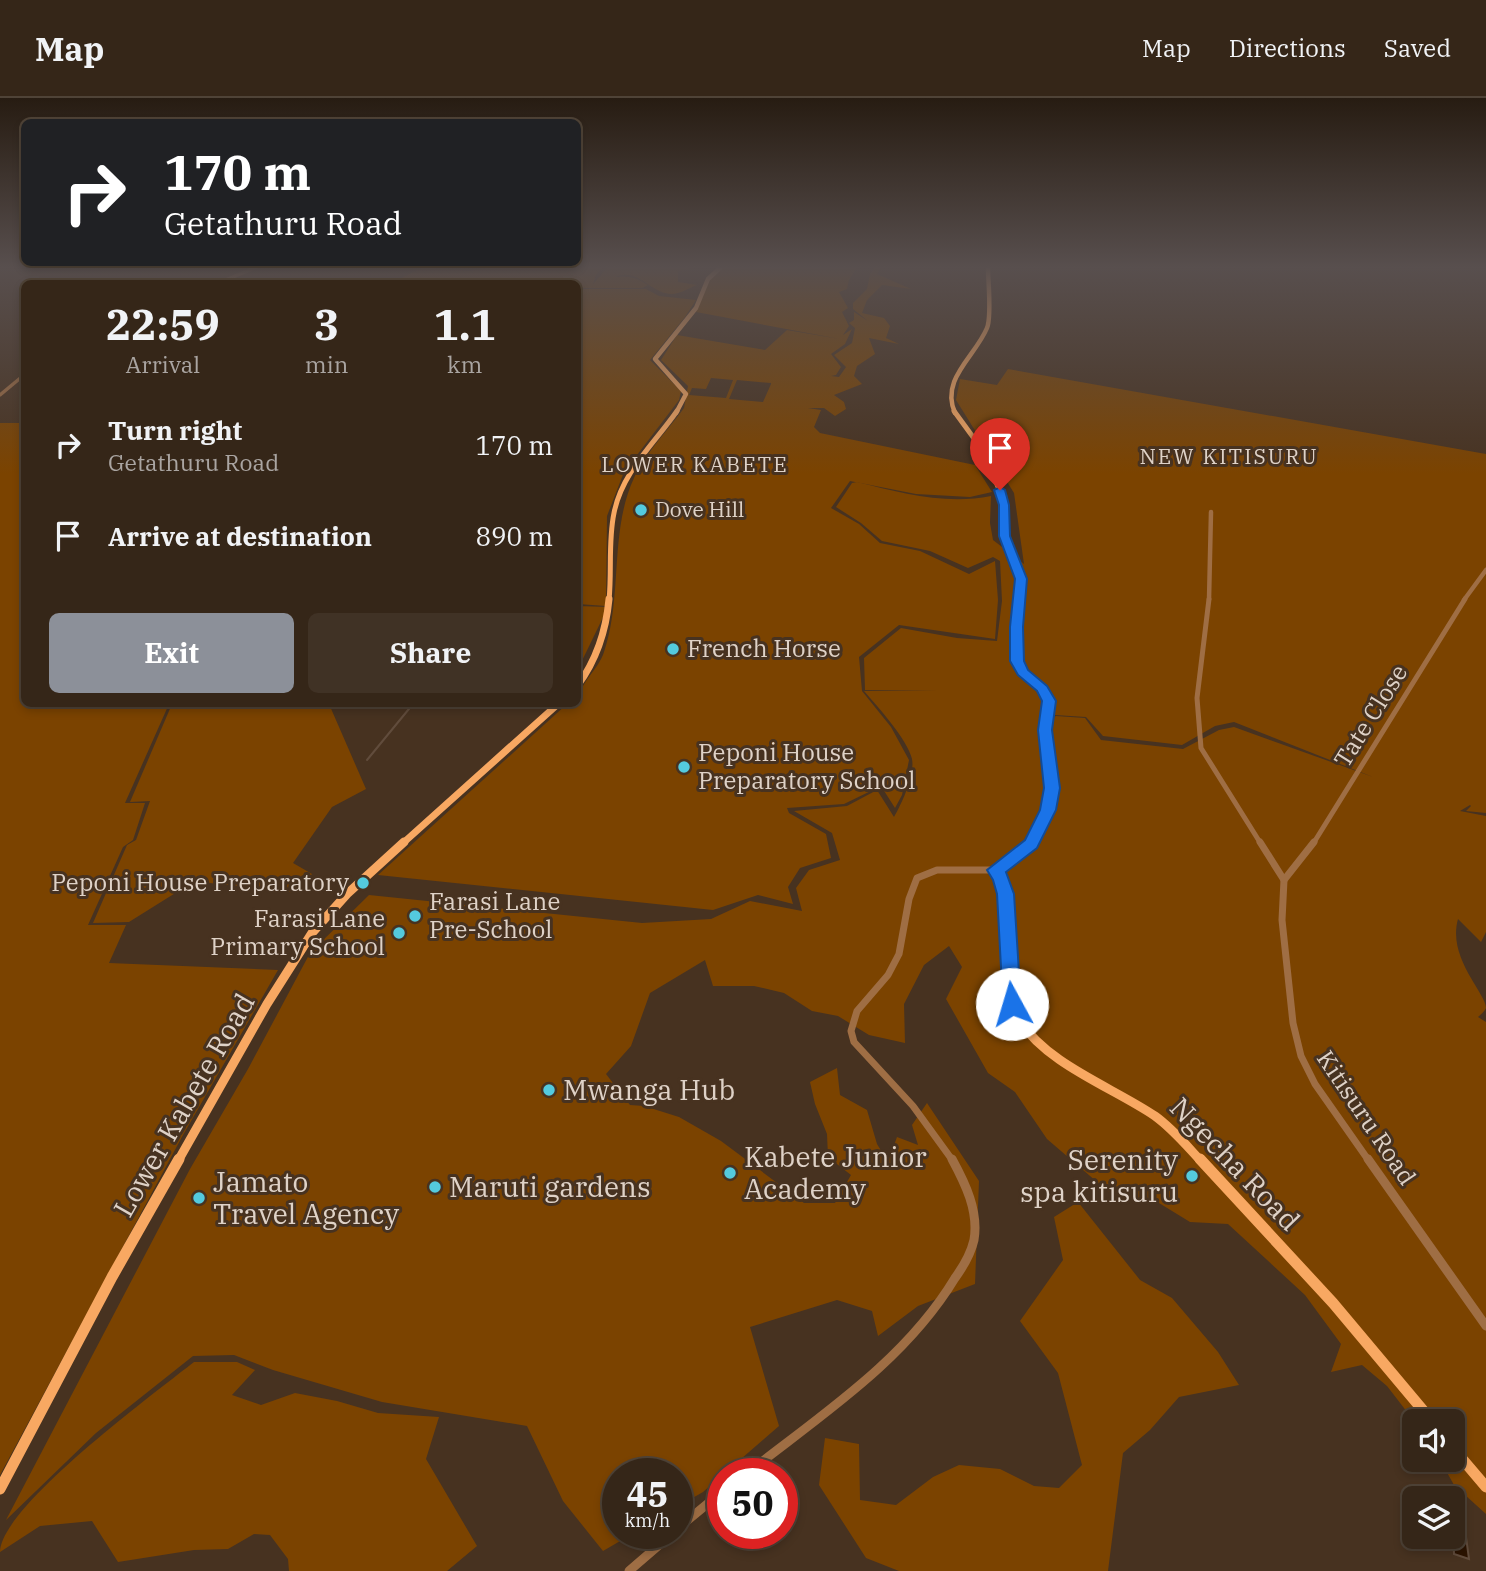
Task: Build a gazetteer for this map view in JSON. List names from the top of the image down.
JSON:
{
  "streets": {
    "main road": ["Lower Kabete Road", "Ngecha Road"],
    "street": ["Tate Close", "Kitisuru Road"]
  },
  "crossings": [
    ["Tate Close", "Kitisuru Road"]
  ],
  "districts": ["NEW KITISURU", "LOWER KABETE"],
  "places": [
    "Dove Hill",
    "French Horse",
    "Peponi House Preparatory School",
    "Peponi House Preparatory",
    "Farasi Lane Pre-School",
    "Farasi Lane Primary School",
    "Mwanga Hub",
    "Kabete Junior Academy",
    "Serenity spa kitisuru",
    "Maruti gardens",
    "Jamato Travel Agency"
  ],
  "page": {
    "header": "Map",
    "nav": ["Map", "Directions", "Saved"],
    "turn": ["170 m", "Getathuru Road"],
    "eta": [
      "22:59",
      "Arrival",
      "3",
      "min",
      "1.1",
      "km"
    ],
    "list": [
      {
        "name": "Turn right",
        "note": "Getathuru Road",
        "value": "170 m"
      },
      {
        "name": "Arrive at destination",
        "value": "890 m"
      }
    ],
    "buttons": ["Exit", "Share"],
    "speed": "45 km/h",
    "limit": "50"
  }
}
